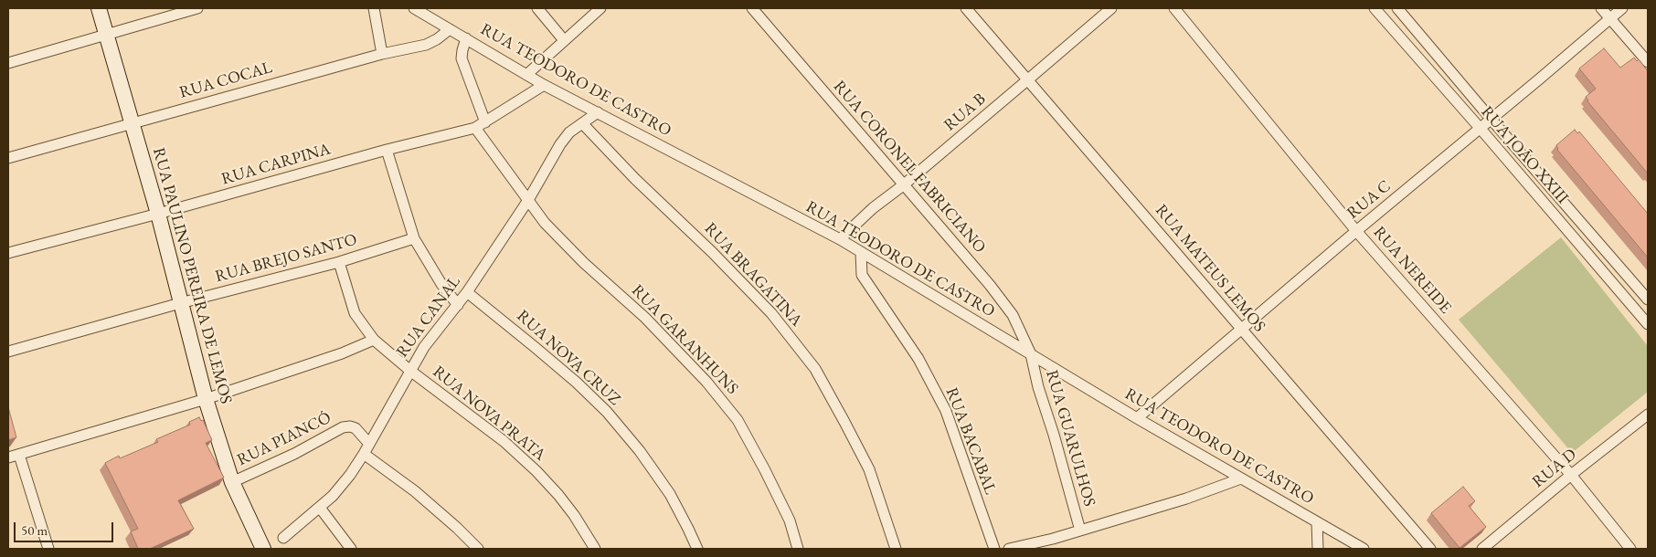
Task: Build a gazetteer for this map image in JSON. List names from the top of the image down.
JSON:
{
  "streets": {
    "street": [
      "RUA COCAL",
      "RUA TEODORO DE CASTRO",
      "RUA B",
      "RUA JOÃO XXIII",
      "RUA CARPINA",
      "RUA CORONEL FABRICIANO",
      "RUA C",
      "RUA BREJO SANTO",
      "RUA MATEUS LEMOS",
      "RUA NEREIDE",
      "RUA BRAGATINA",
      "RUA PAULINO PEREIRA DE LEMOS",
      "RUA CANAL",
      "RUA GARANHUNS",
      "RUA NOVA CRUZ",
      "RUA NOVA PRATA",
      "RUA GUARULHOS",
      "RUA PIANCÓ",
      "RUA BACABAL",
      "RUA D"
    ]
  },
  "crossings": [
    ["RUA COCAL", "RUA TEODORO DE CASTRO"],
    ["RUA COCAL", "RUA PAULINO PEREIRA DE LEMOS"],
    ["RUA TEODORO DE CASTRO", "RUA B"],
    ["RUA TEODORO DE CASTRO", "RUA CARPINA"],
    ["RUA TEODORO DE CASTRO", "RUA CORONEL FABRICIANO"],
    ["RUA TEODORO DE CASTRO", "RUA C"],
    ["RUA TEODORO DE CASTRO", "RUA CANAL"],
    ["RUA TEODORO DE CASTRO", "RUA GUARULHOS"],
    ["RUA TEODORO DE CASTRO", "RUA BACABAL"],
    ["RUA B", "RUA CORONEL FABRICIANO"],
    ["RUA B", "RUA MATEUS LEMOS"],
    ["RUA JOÃO XXIII", "RUA C"],
    ["RUA CARPINA", "RUA PAULINO PEREIRA DE LEMOS"],
    ["RUA CARPINA", "RUA GARANHUNS"],
    ["RUA CORONEL FABRICIANO", "RUA GUARULHOS"],
    ["RUA C", "RUA MATEUS LEMOS"],
    ["RUA C", "RUA NEREIDE"],
    ["RUA BREJO SANTO", "RUA PAULINO PEREIRA DE LEMOS"],
    ["RUA BREJO SANTO", "RUA NOVA PRATA"],
    ["RUA NEREIDE", "RUA D"],
    ["RUA BRAGATINA", "RUA CANAL"],
    ["RUA PAULINO PEREIRA DE LEMOS", "RUA PIANCÓ"],
    ["RUA CANAL", "RUA GARANHUNS"],
    ["RUA CANAL", "RUA NOVA CRUZ"],
    ["RUA CANAL", "RUA NOVA PRATA"],
    ["RUA CANAL", "RUA PIANCÓ"]
  ],
  "scale_bar": "50 m"
}
